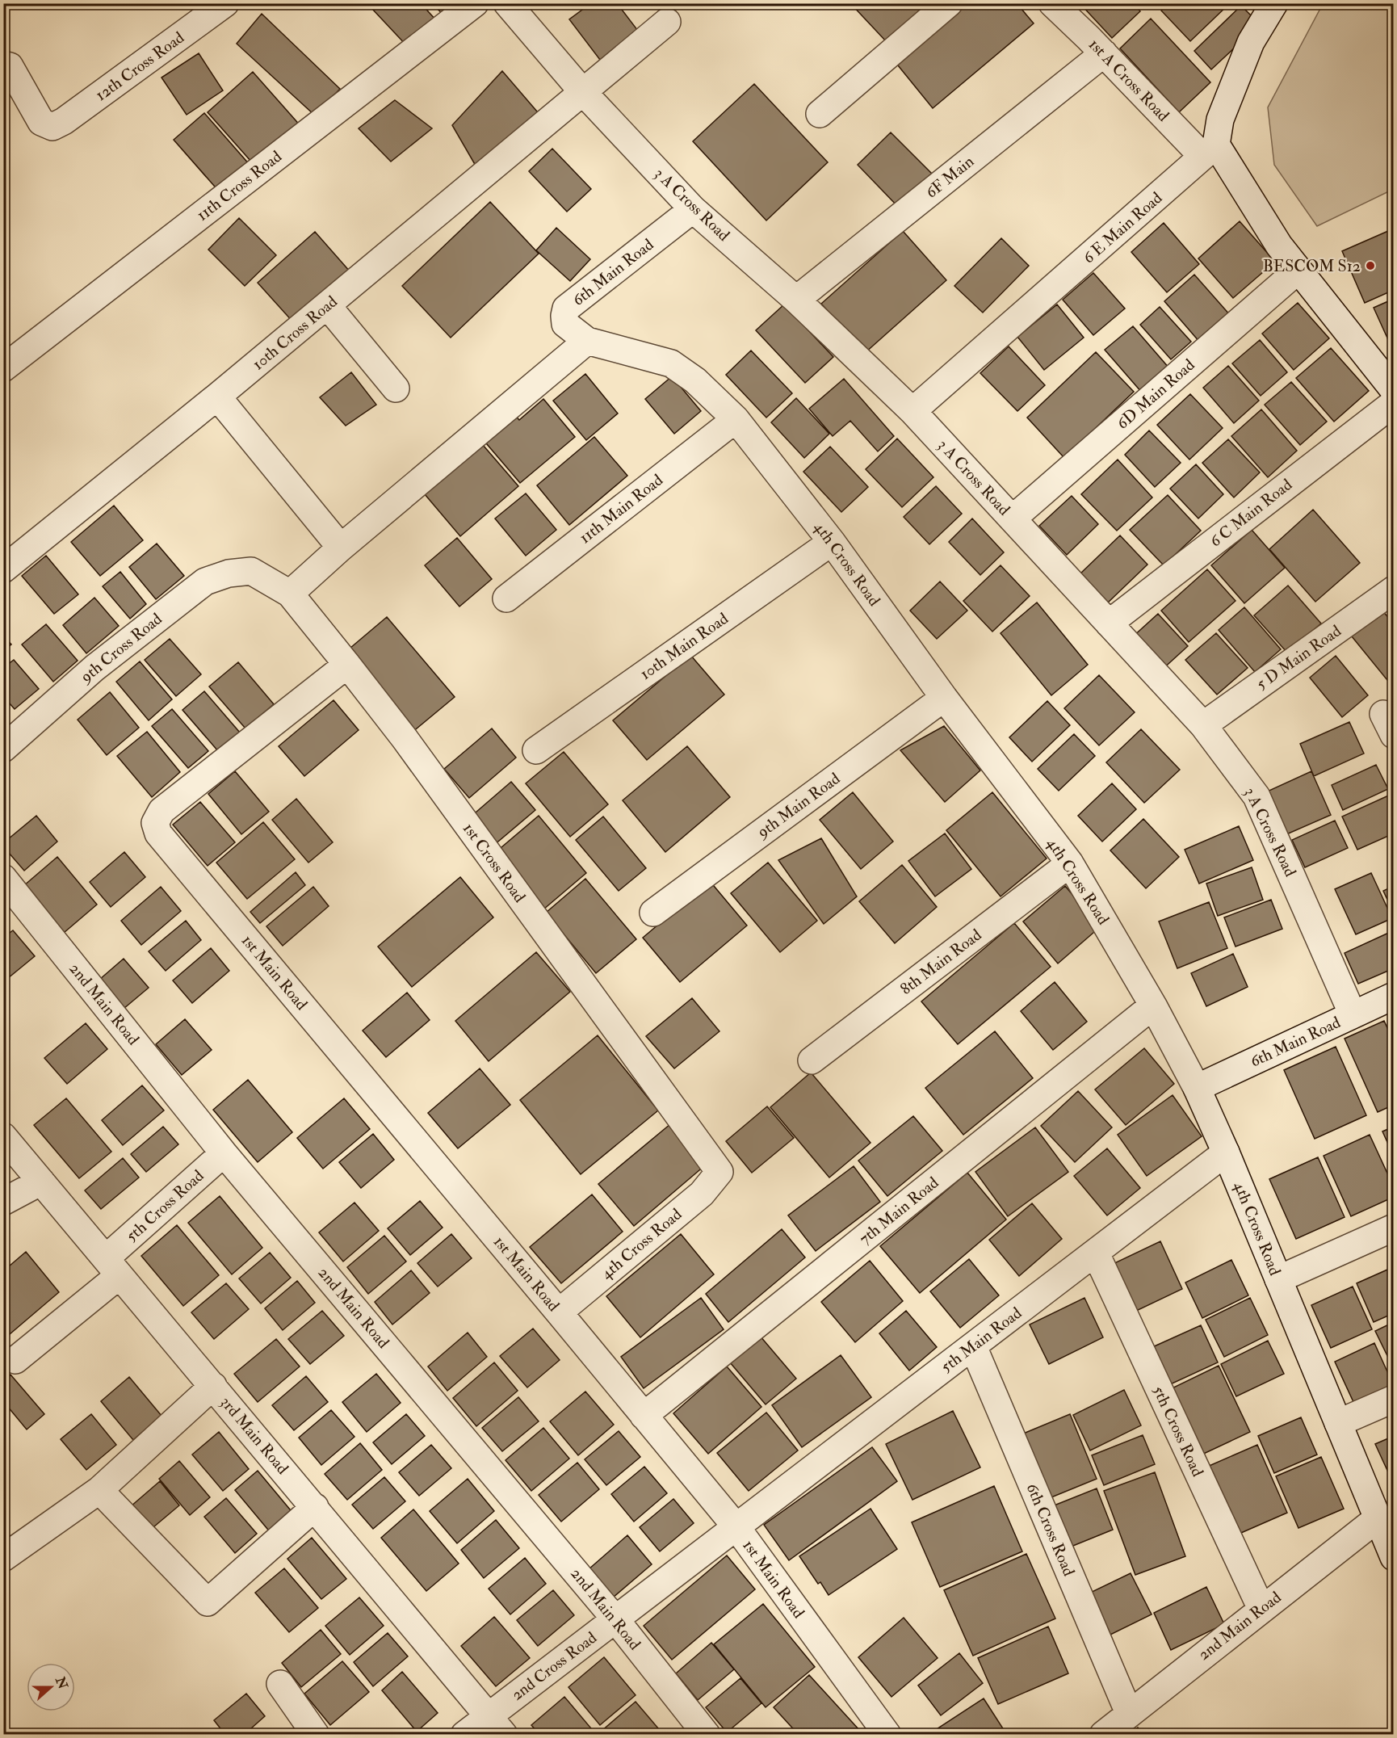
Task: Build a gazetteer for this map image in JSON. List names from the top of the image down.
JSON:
{
  "streets": {
    "street": [
      "12th Cross Road",
      "1st A Cross Road",
      "6F Main",
      "11th Cross Road",
      "3 A Cross Road",
      "6 E Main Road",
      "6th Main Road",
      "10th Cross Road",
      "6D Main Road",
      "11th Main Road",
      "6 C Main Road",
      "4th Cross Road",
      "10th Main Road",
      "9th Cross Road",
      "5 D Main Road",
      "9th Main Road",
      "1st Cross Road",
      "8th Main Road",
      "1st Main Road",
      "2nd Main Road",
      "5th Cross Road",
      "7th Main Road",
      "5th Main Road",
      "3rd Main Road",
      "6th Cross Road",
      "2nd Cross Road"
    ]
  },
  "crossings": [
    ["1st A Cross Road", "6F Main"],
    ["1st A Cross Road", "6 E Main Road"],
    ["1st A Cross Road", "6D Main Road"],
    ["6F Main", "3 A Cross Road"],
    ["3 A Cross Road", "6 E Main Road"],
    ["3 A Cross Road", "6th Main Road"],
    ["3 A Cross Road", "10th Cross Road"],
    ["3 A Cross Road", "6D Main Road"],
    ["3 A Cross Road", "6 C Main Road"],
    ["3 A Cross Road", "5 D Main Road"],
    ["6th Main Road", "4th Cross Road"],
    ["11th Main Road", "4th Cross Road"],
    ["4th Cross Road", "10th Main Road"],
    ["4th Cross Road", "9th Main Road"],
    ["4th Cross Road", "1st Cross Road"],
    ["4th Cross Road", "8th Main Road"],
    ["4th Cross Road", "1st Main Road"],
    ["4th Cross Road", "2nd Main Road"],
    ["4th Cross Road", "7th Main Road"],
    ["4th Cross Road", "5th Main Road"],
    ["9th Cross Road", "1st Cross Road"],
    ["1st Cross Road", "1st Main Road"],
    ["1st Main Road", "7th Main Road"],
    ["1st Main Road", "5th Main Road"],
    ["1st Main Road", "2nd Cross Road"],
    ["2nd Main Road", "5th Cross Road"],
    ["2nd Main Road", "6th Cross Road"],
    ["2nd Main Road", "2nd Cross Road"],
    ["5th Cross Road", "5th Main Road"],
    ["5th Cross Road", "3rd Main Road"],
    ["5th Main Road", "6th Cross Road"],
    ["5th Main Road", "2nd Cross Road"],
    ["3rd Main Road", "2nd Cross Road"]
  ],
  "places": ["BESCOM S12"],
  "north": "right"
}
